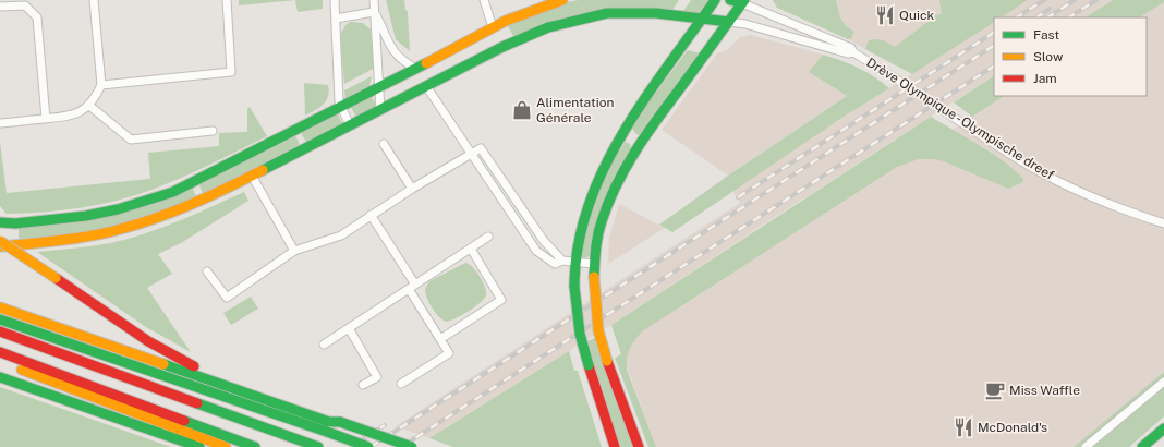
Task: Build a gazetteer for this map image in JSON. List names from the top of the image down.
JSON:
{
  "streets": {
    "street": ["Drève Olympique - Olympische dreef"]
  },
  "places": {
    "restaurant": ["Quick", "McDonald's"],
    "shop": ["Alimentation Générale"],
    "cafe": ["Miss Waffle"]
  },
  "legend": ["Fast", "Slow", "Jam"]
}
